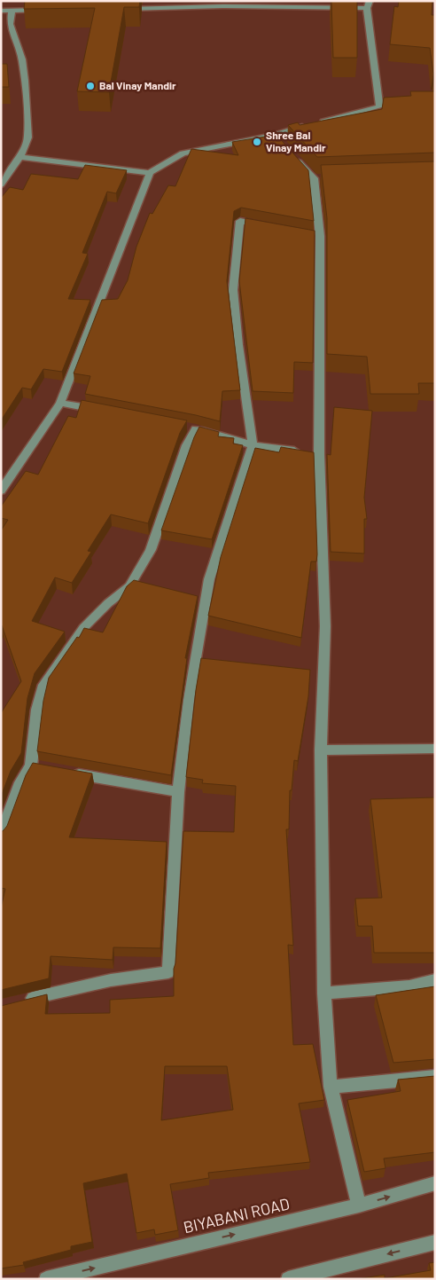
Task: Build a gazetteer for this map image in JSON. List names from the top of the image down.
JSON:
{
  "streets": {
    "street": ["BIYABANI ROAD"]
  },
  "places": ["Bal Vinay Mandir", "Shree Bal Vinay Mandir"]
}
